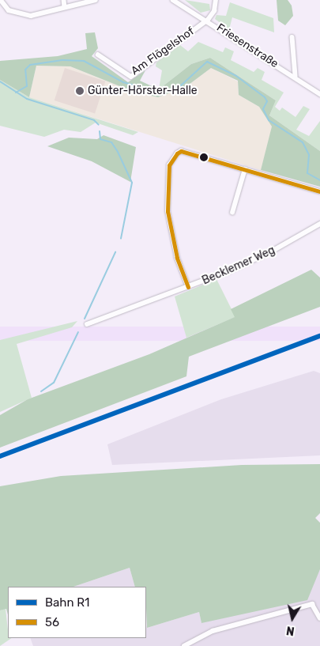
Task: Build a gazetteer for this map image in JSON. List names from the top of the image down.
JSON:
{
  "streets": {
    "street": ["Friesenstraße", "Am Flögelshof", "Becklemer Weg"]
  },
  "crossings": [
    ["Friesenstraße", "Am Flögelshof"]
  ],
  "places": ["Günter-Hörster-Halle"],
  "lines": ["transit line 56", "rail line R1"],
  "legend": ["Bahn R1", "56"],
  "north": "bottom"
}
